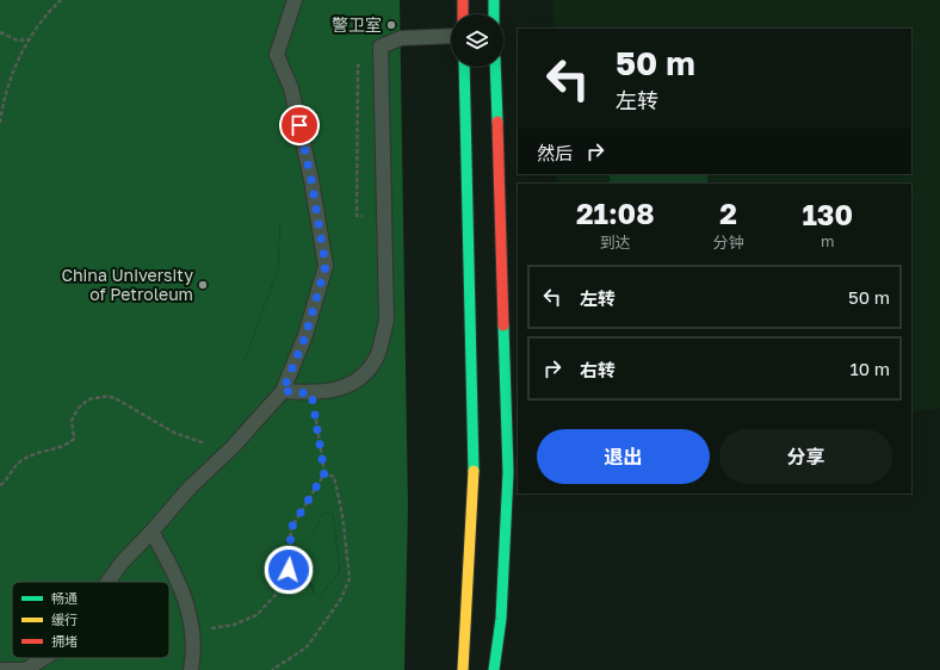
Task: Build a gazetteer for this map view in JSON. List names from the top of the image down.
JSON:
{
  "places": ["警卫室", "China University of Petroleum"],
  "legend": ["畅通", "缓行", "拥堵"],
  "page": {
    "turn": ["50 m", "左转"],
    "then": "然后",
    "eta": [
      "21:08",
      "到达",
      "2",
      "分钟",
      "130",
      "m"
    ],
    "list": [
      {
        "name": "左转",
        "value": "50 m"
      },
      {
        "name": "右转",
        "value": "10 m"
      }
    ],
    "buttons": ["退出", "分享"]
  }
}
